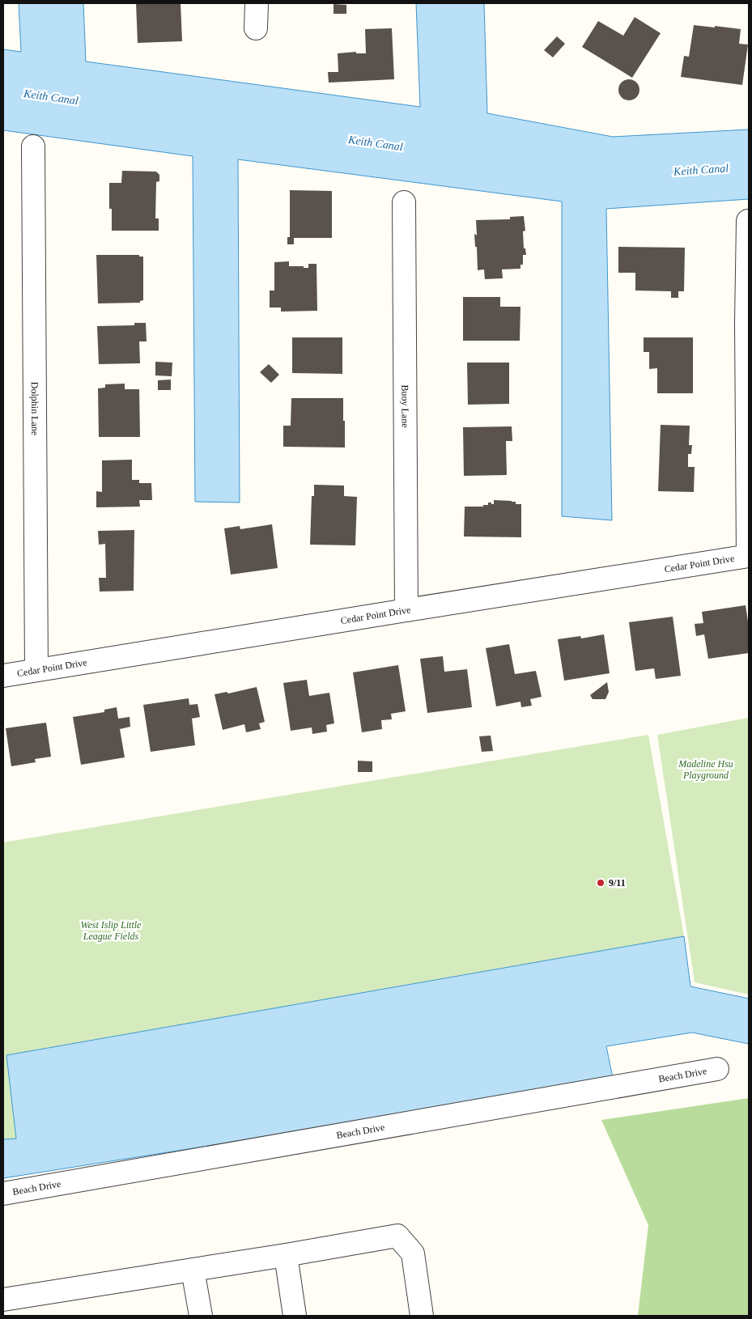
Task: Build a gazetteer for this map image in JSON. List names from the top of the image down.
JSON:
{
  "streets": {
    "street": [
      "Buoy Lane",
      "Dolphin Lane",
      "Cedar Point Drive",
      "Beach Drive"
    ]
  },
  "crossings": [
    ["Buoy Lane", "Cedar Point Drive"],
    ["Dolphin Lane", "Cedar Point Drive"]
  ],
  "water": ["Keith Canal"],
  "parks": ["Madeline Hsu Playground", "West Islip Little League Fields"],
  "places": ["9/11"]
}
